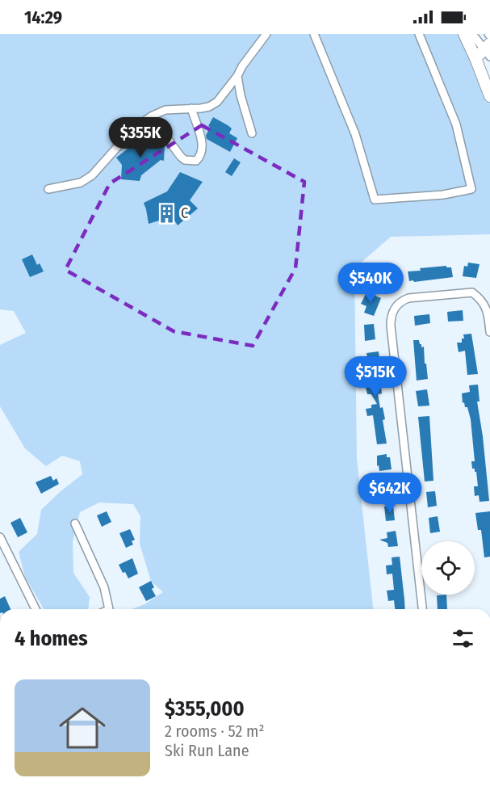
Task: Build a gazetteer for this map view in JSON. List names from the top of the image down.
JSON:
{
  "places": {
    "building": ["C"]
  },
  "page": {
    "status": "14:29",
    "price": [
      "$355K",
      "$540K",
      "$515K",
      "$642K"
    ],
    "heading": "4 homes",
    "list": [
      {
        "name": "$355,000",
        "note": "2 rooms · 52 m² · Ski Run Lane"
      }
    ]
  }
}
